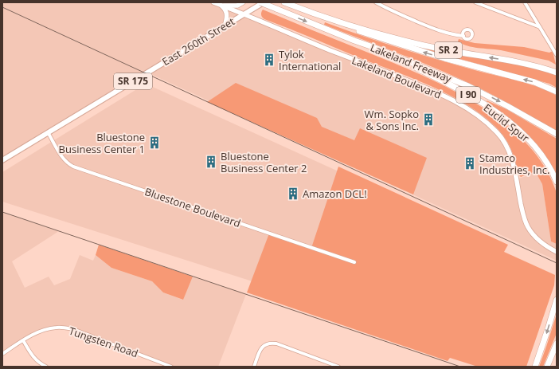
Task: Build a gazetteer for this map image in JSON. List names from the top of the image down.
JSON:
{
  "streets": {
    "highway": [
      "SR 2",
      "Lakeland Freeway",
      "I 90",
      "Euclid Spur"
    ],
    "main road": ["East 260th Street", "SR 175"],
    "street": ["Lakeland Boulevard", "Bluestone Boulevard", "Tungsten Road"]
  },
  "crossings": [
    ["East 260th Street", "Lakeland Boulevard"],
    ["East 260th Street", "Bluestone Boulevard"],
    ["Lakeland Freeway", "Euclid Spur"]
  ],
  "places": {
    "building": [
      "Tylok International",
      "Wm. Sopko & Sons Inc.",
      "Bluestone Business Center 1",
      "Bluestone Business Center 2",
      "Stamco Industries, Inc.",
      "Amazon DCL!"
    ]
  }
}
